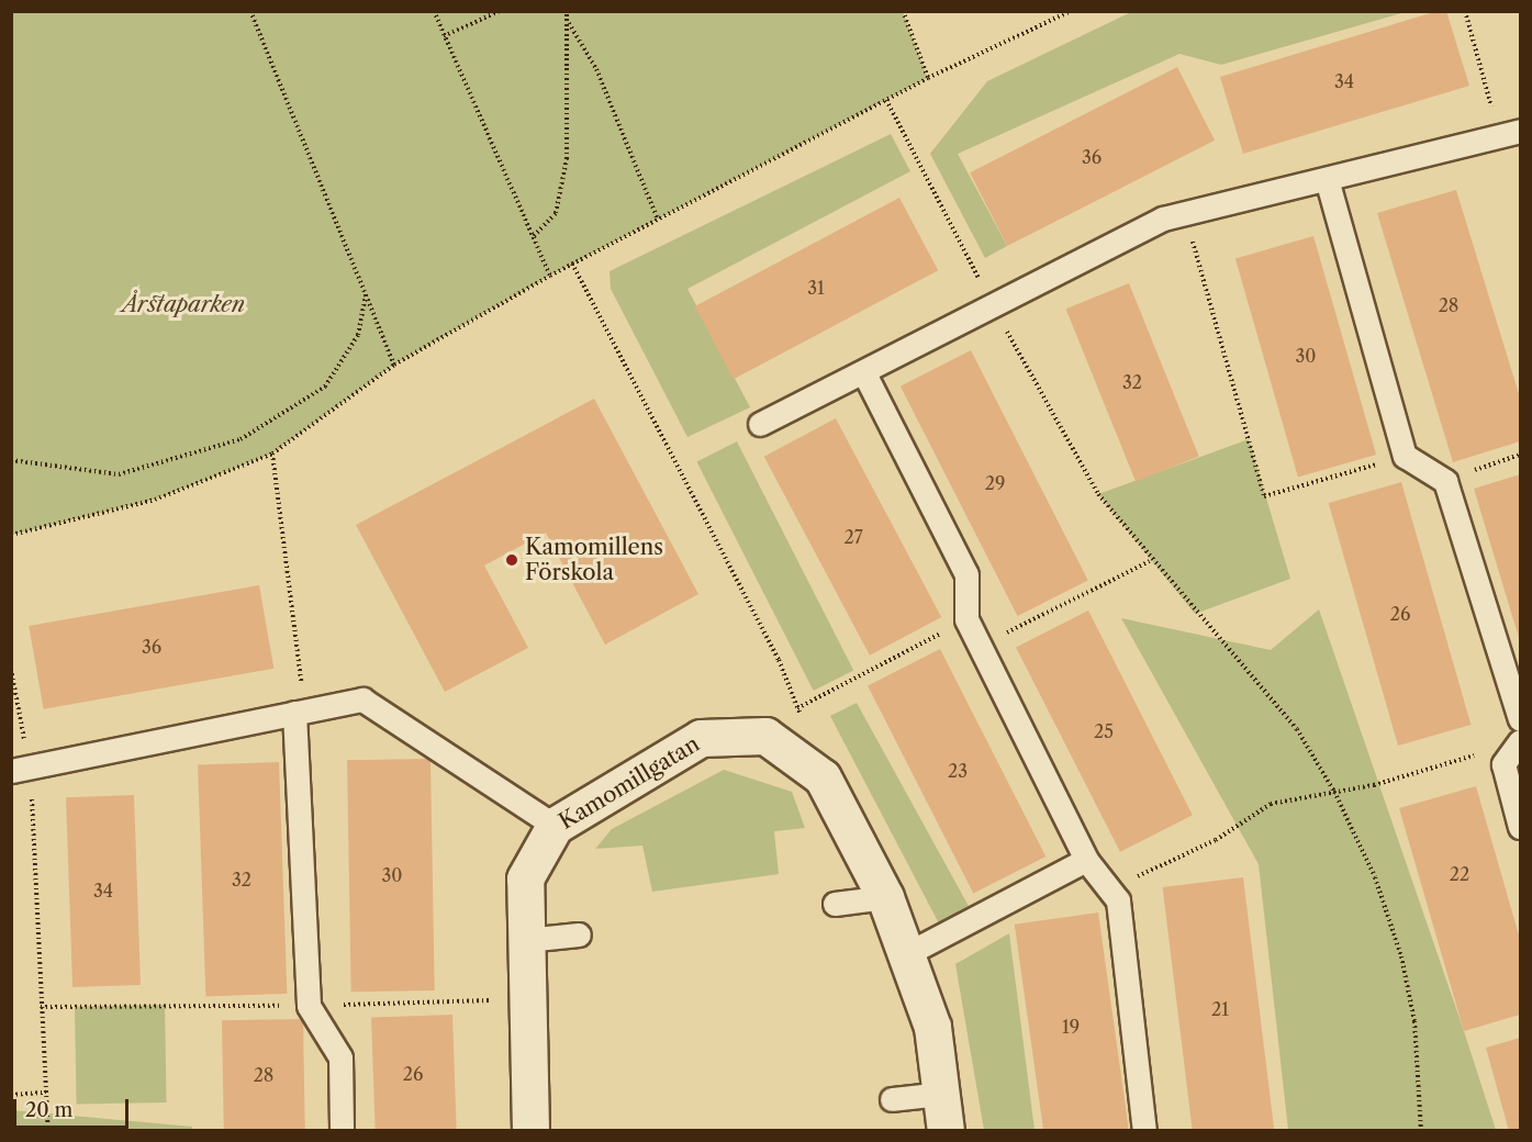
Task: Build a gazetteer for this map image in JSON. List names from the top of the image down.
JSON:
{
  "streets": {
    "street": ["Kamomillgatan"]
  },
  "parks": ["Årstaparken"],
  "places": ["Kamomillens Förskola"],
  "house_numbers": [
    "34",
    "36",
    "31",
    "28",
    "30",
    "32",
    "29",
    "27",
    "26",
    "36",
    "25",
    "23",
    "22",
    "30",
    "32",
    "34",
    "21",
    "19",
    "26",
    "28"
  ],
  "scale_bar": "20 m"
}
